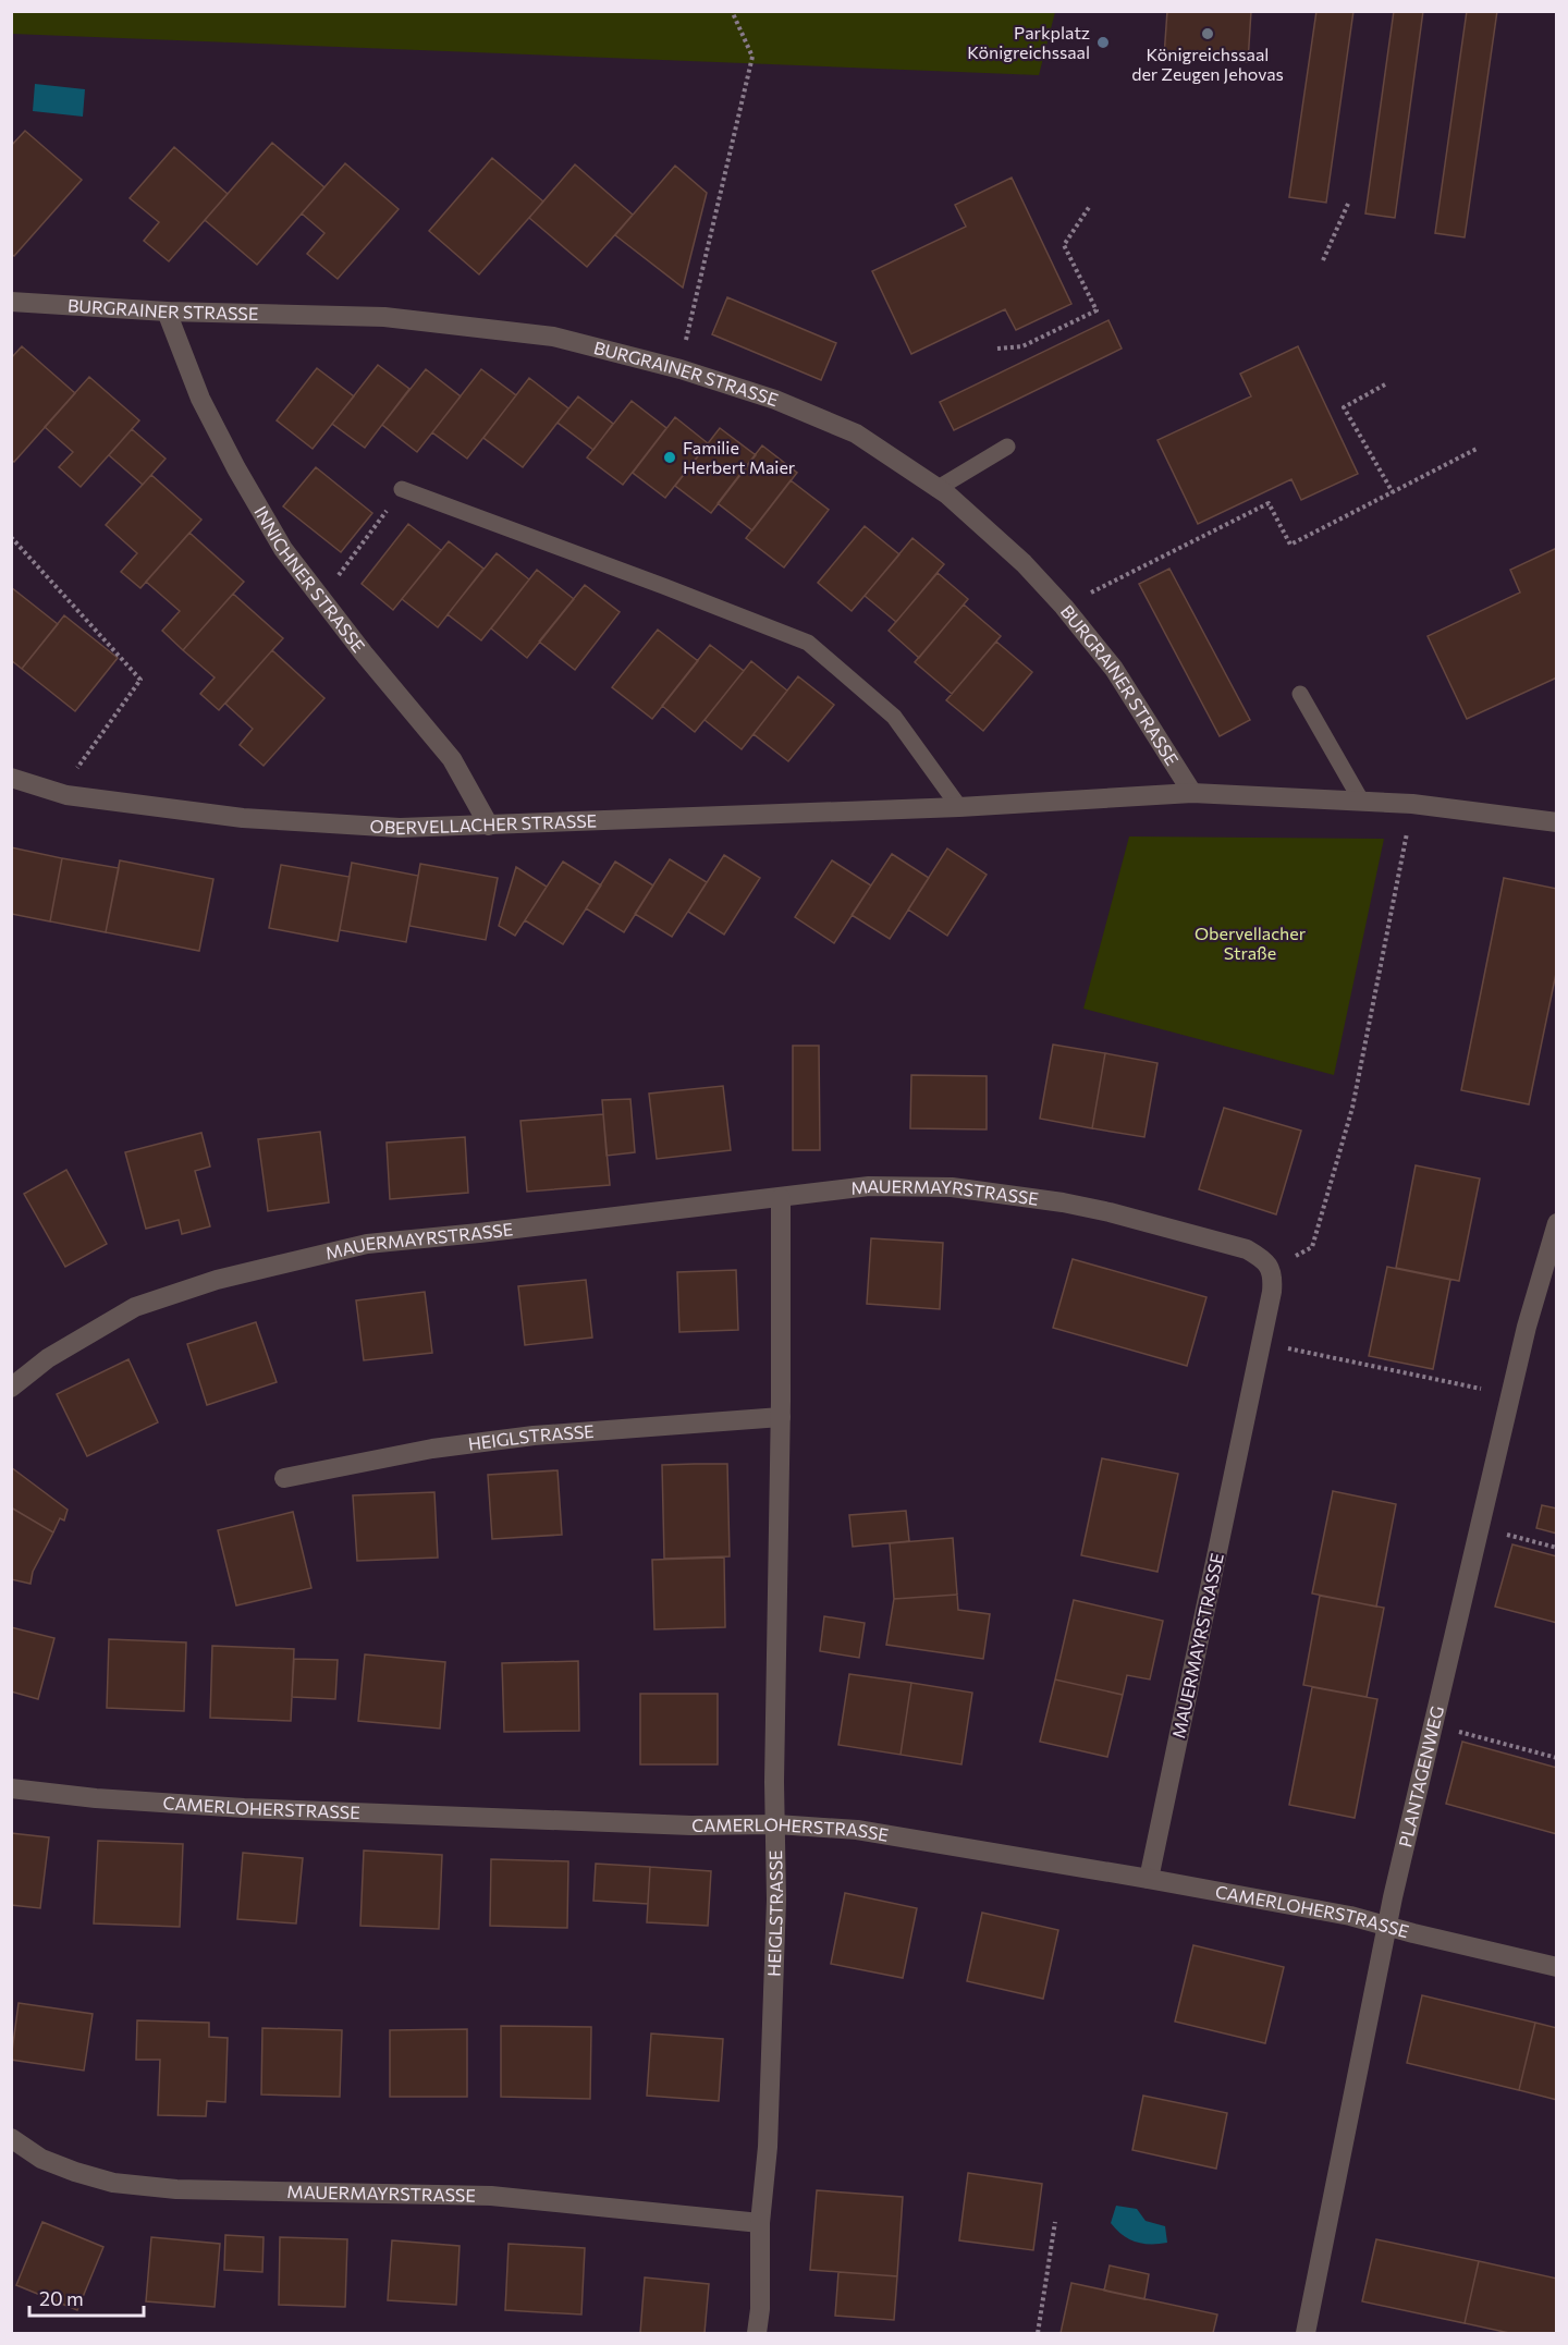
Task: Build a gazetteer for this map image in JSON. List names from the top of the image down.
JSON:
{
  "streets": {
    "street": [
      "BURGRAINER STRASSE",
      "INNICHNER STRASSE",
      "OBERVELLACHER STRASSE",
      "MAUERMAYRSTRASSE",
      "HEIGLSTRASSE",
      "PLANTAGENWEG",
      "CAMERLOHERSTRASSE"
    ]
  },
  "crossings": [
    ["BURGRAINER STRASSE", "INNICHNER STRASSE"],
    ["BURGRAINER STRASSE", "OBERVELLACHER STRASSE"],
    ["INNICHNER STRASSE", "OBERVELLACHER STRASSE"],
    ["MAUERMAYRSTRASSE", "HEIGLSTRASSE"],
    ["MAUERMAYRSTRASSE", "CAMERLOHERSTRASSE"],
    ["HEIGLSTRASSE", "CAMERLOHERSTRASSE"],
    ["PLANTAGENWEG", "CAMERLOHERSTRASSE"]
  ],
  "parks": ["Obervellacher Straße"],
  "places": ["Königreichssaal der Zeugen Jehovas", "Parkplatz Königreichssaal", "Familie Herbert Maier"],
  "scale_bar": "20 m"
}
